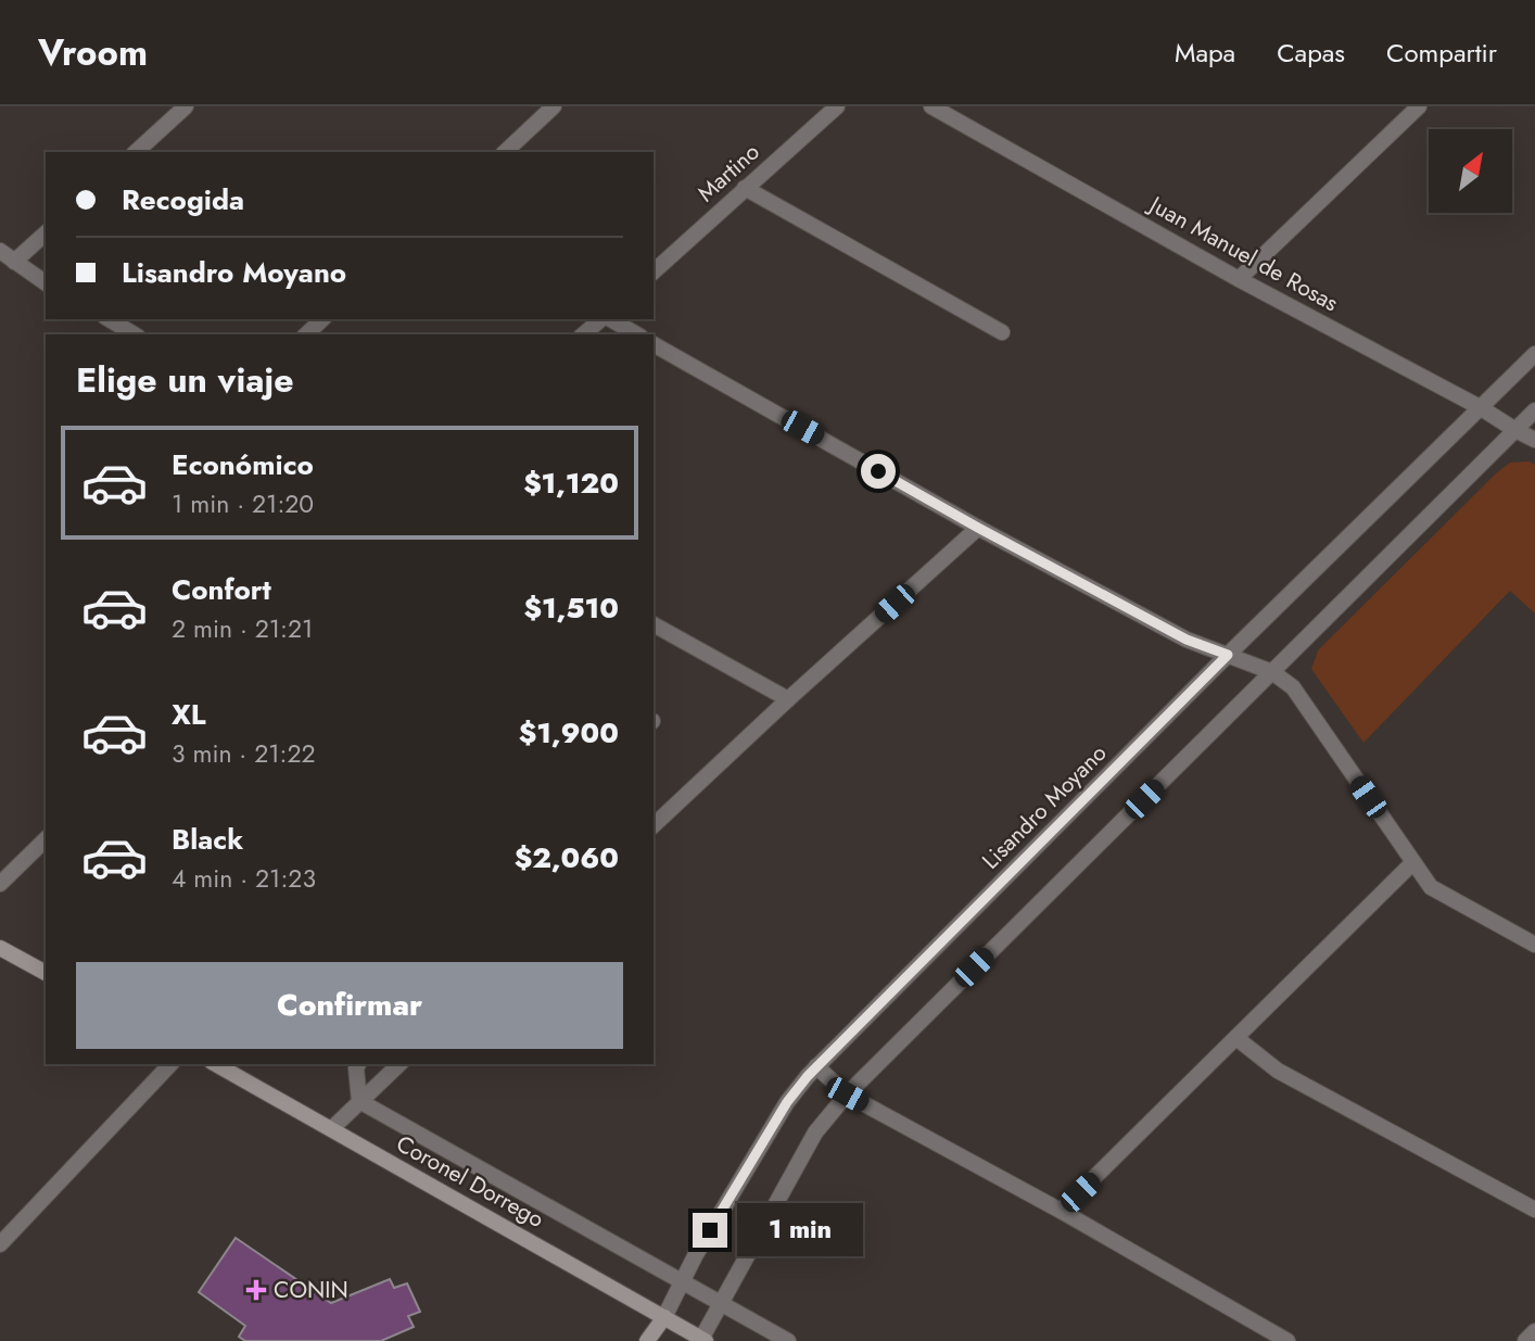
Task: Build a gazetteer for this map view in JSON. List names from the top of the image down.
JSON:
{
  "streets": {
    "street": [
      "Martino",
      "Juan Manuel de Rosas",
      "Lisandro Moyano",
      "Coronel Dorrego"
    ]
  },
  "crossings": [
    ["Juan Manuel de Rosas", "Lisandro Moyano"],
    ["Lisandro Moyano", "Coronel Dorrego"]
  ],
  "places": {
    "health": ["CONIN"]
  },
  "north": "top right",
  "page": {
    "header": "Vroom",
    "nav": ["Mapa", "Capas", "Compartir"],
    "banner": ["Recogida", "Lisandro Moyano"],
    "heading": "Elige un viaje",
    "list": [
      {
        "name": "Económico",
        "note": "1 min · 21:20",
        "value": "$1,120"
      },
      {
        "name": "Confort",
        "note": "2 min · 21:21",
        "value": "$1,510"
      },
      {
        "name": "XL",
        "note": "3 min · 21:22",
        "value": "$1,900"
      },
      {
        "name": "Black",
        "note": "4 min · 21:23",
        "value": "$2,060"
      }
    ],
    "buttons": "Confirmar",
    "bubble": "1 min"
  }
}
